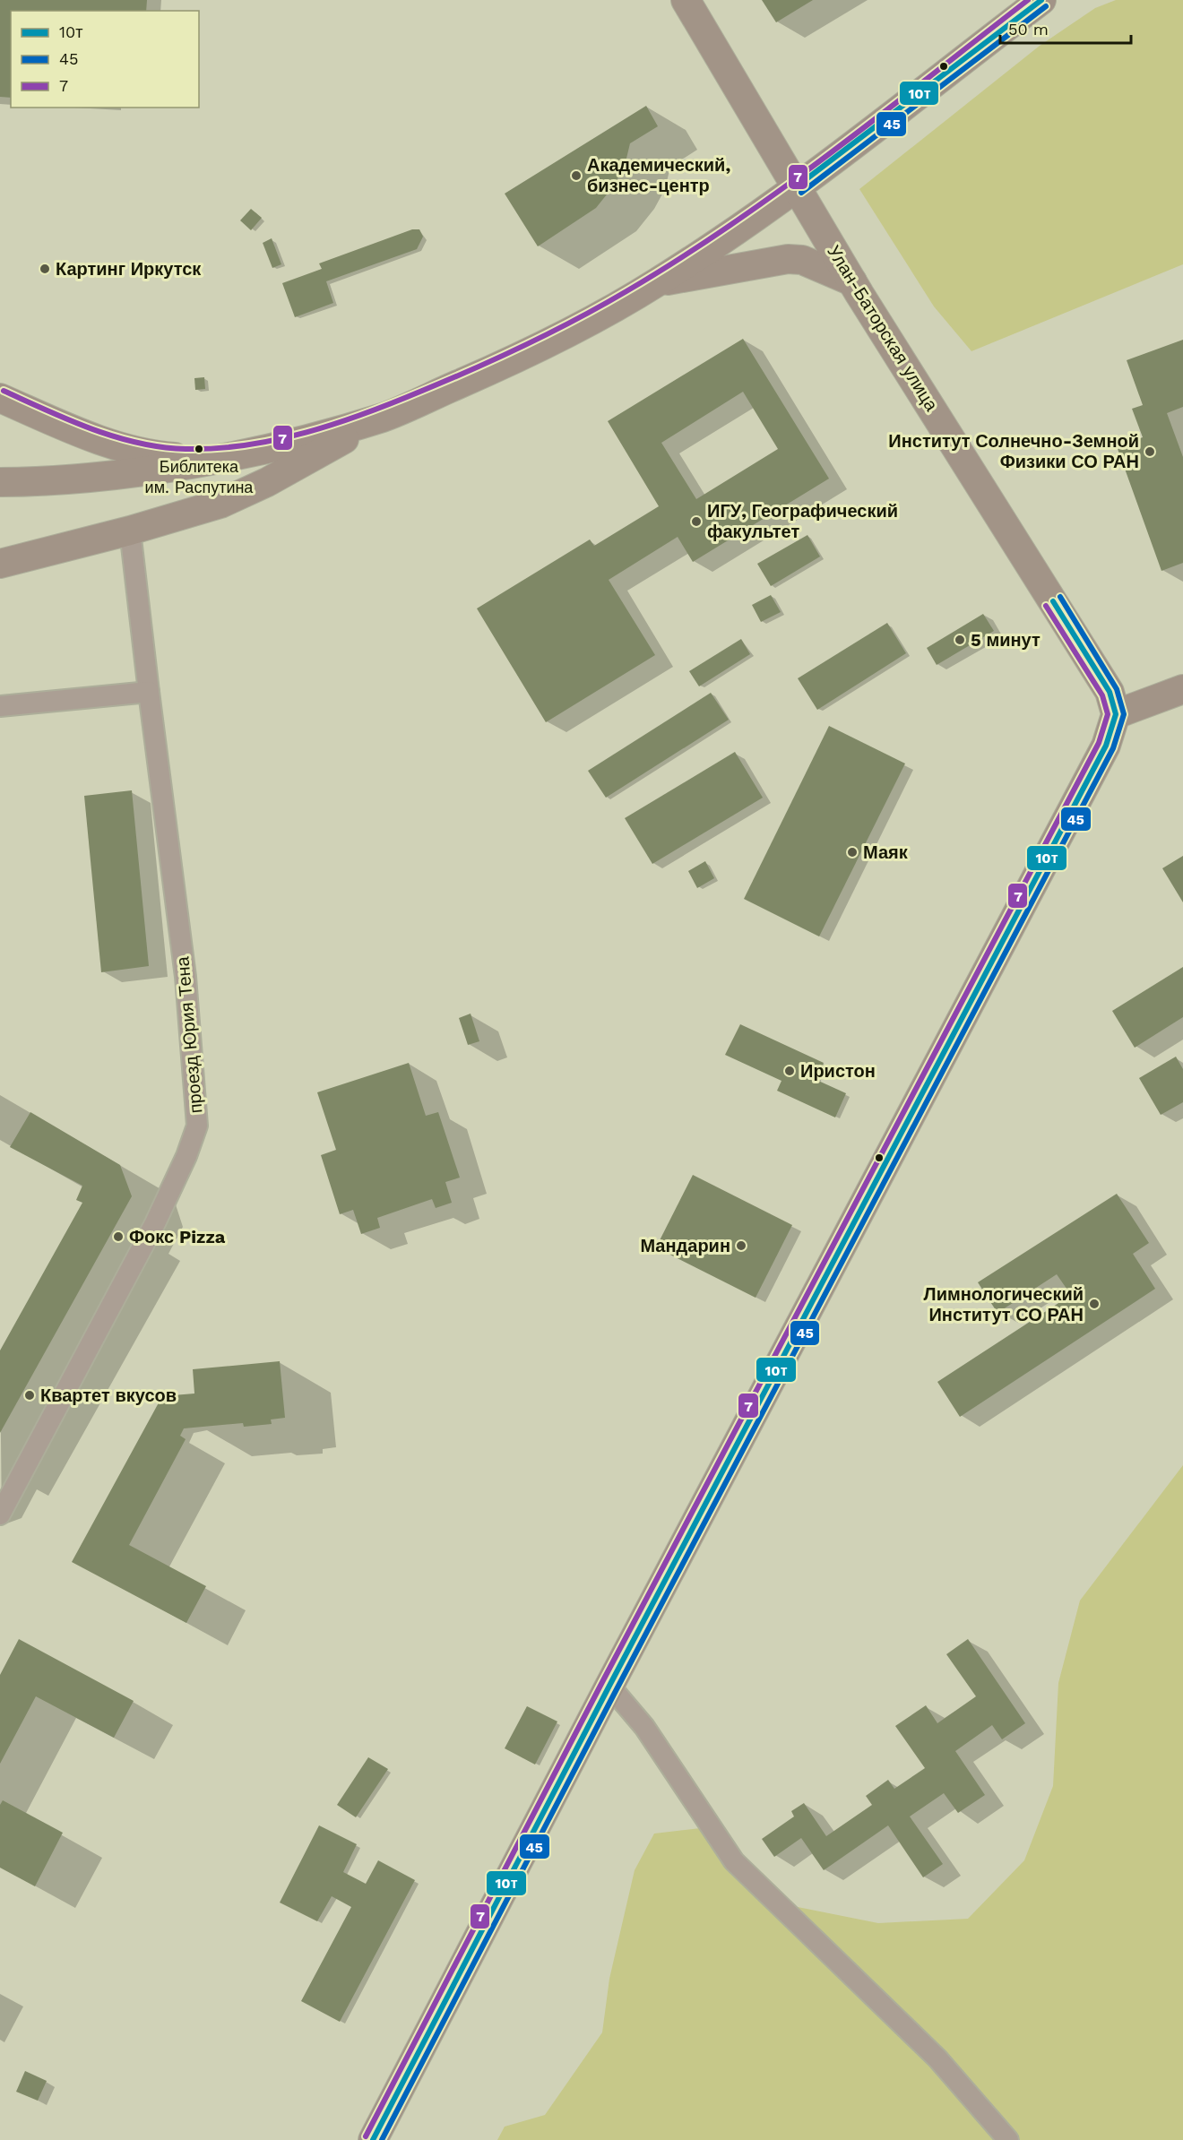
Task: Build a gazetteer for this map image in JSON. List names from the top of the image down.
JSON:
{
  "streets": {
    "street": ["Улан-Баторская улица", "проезд Юрия Тена"]
  },
  "places": [
    "Академический, бизнес-центр",
    "Картинг Иркутск",
    "Библитека им. Распутина",
    "Институт Солнечно-Земной Физики СО РАН",
    "ИГУ, Географический факультет",
    "5 минут",
    "Маяк",
    "Иристон",
    "Фокс Pizza",
    "Мандарин",
    "Лимнологический Институт СО РАН",
    "Квартет вкусов"
  ],
  "lines": ["transit line 10т", "transit line 7", "transit line 45"],
  "legend": ["10т", "45", "7"],
  "scale_bar": "50 m"
}
